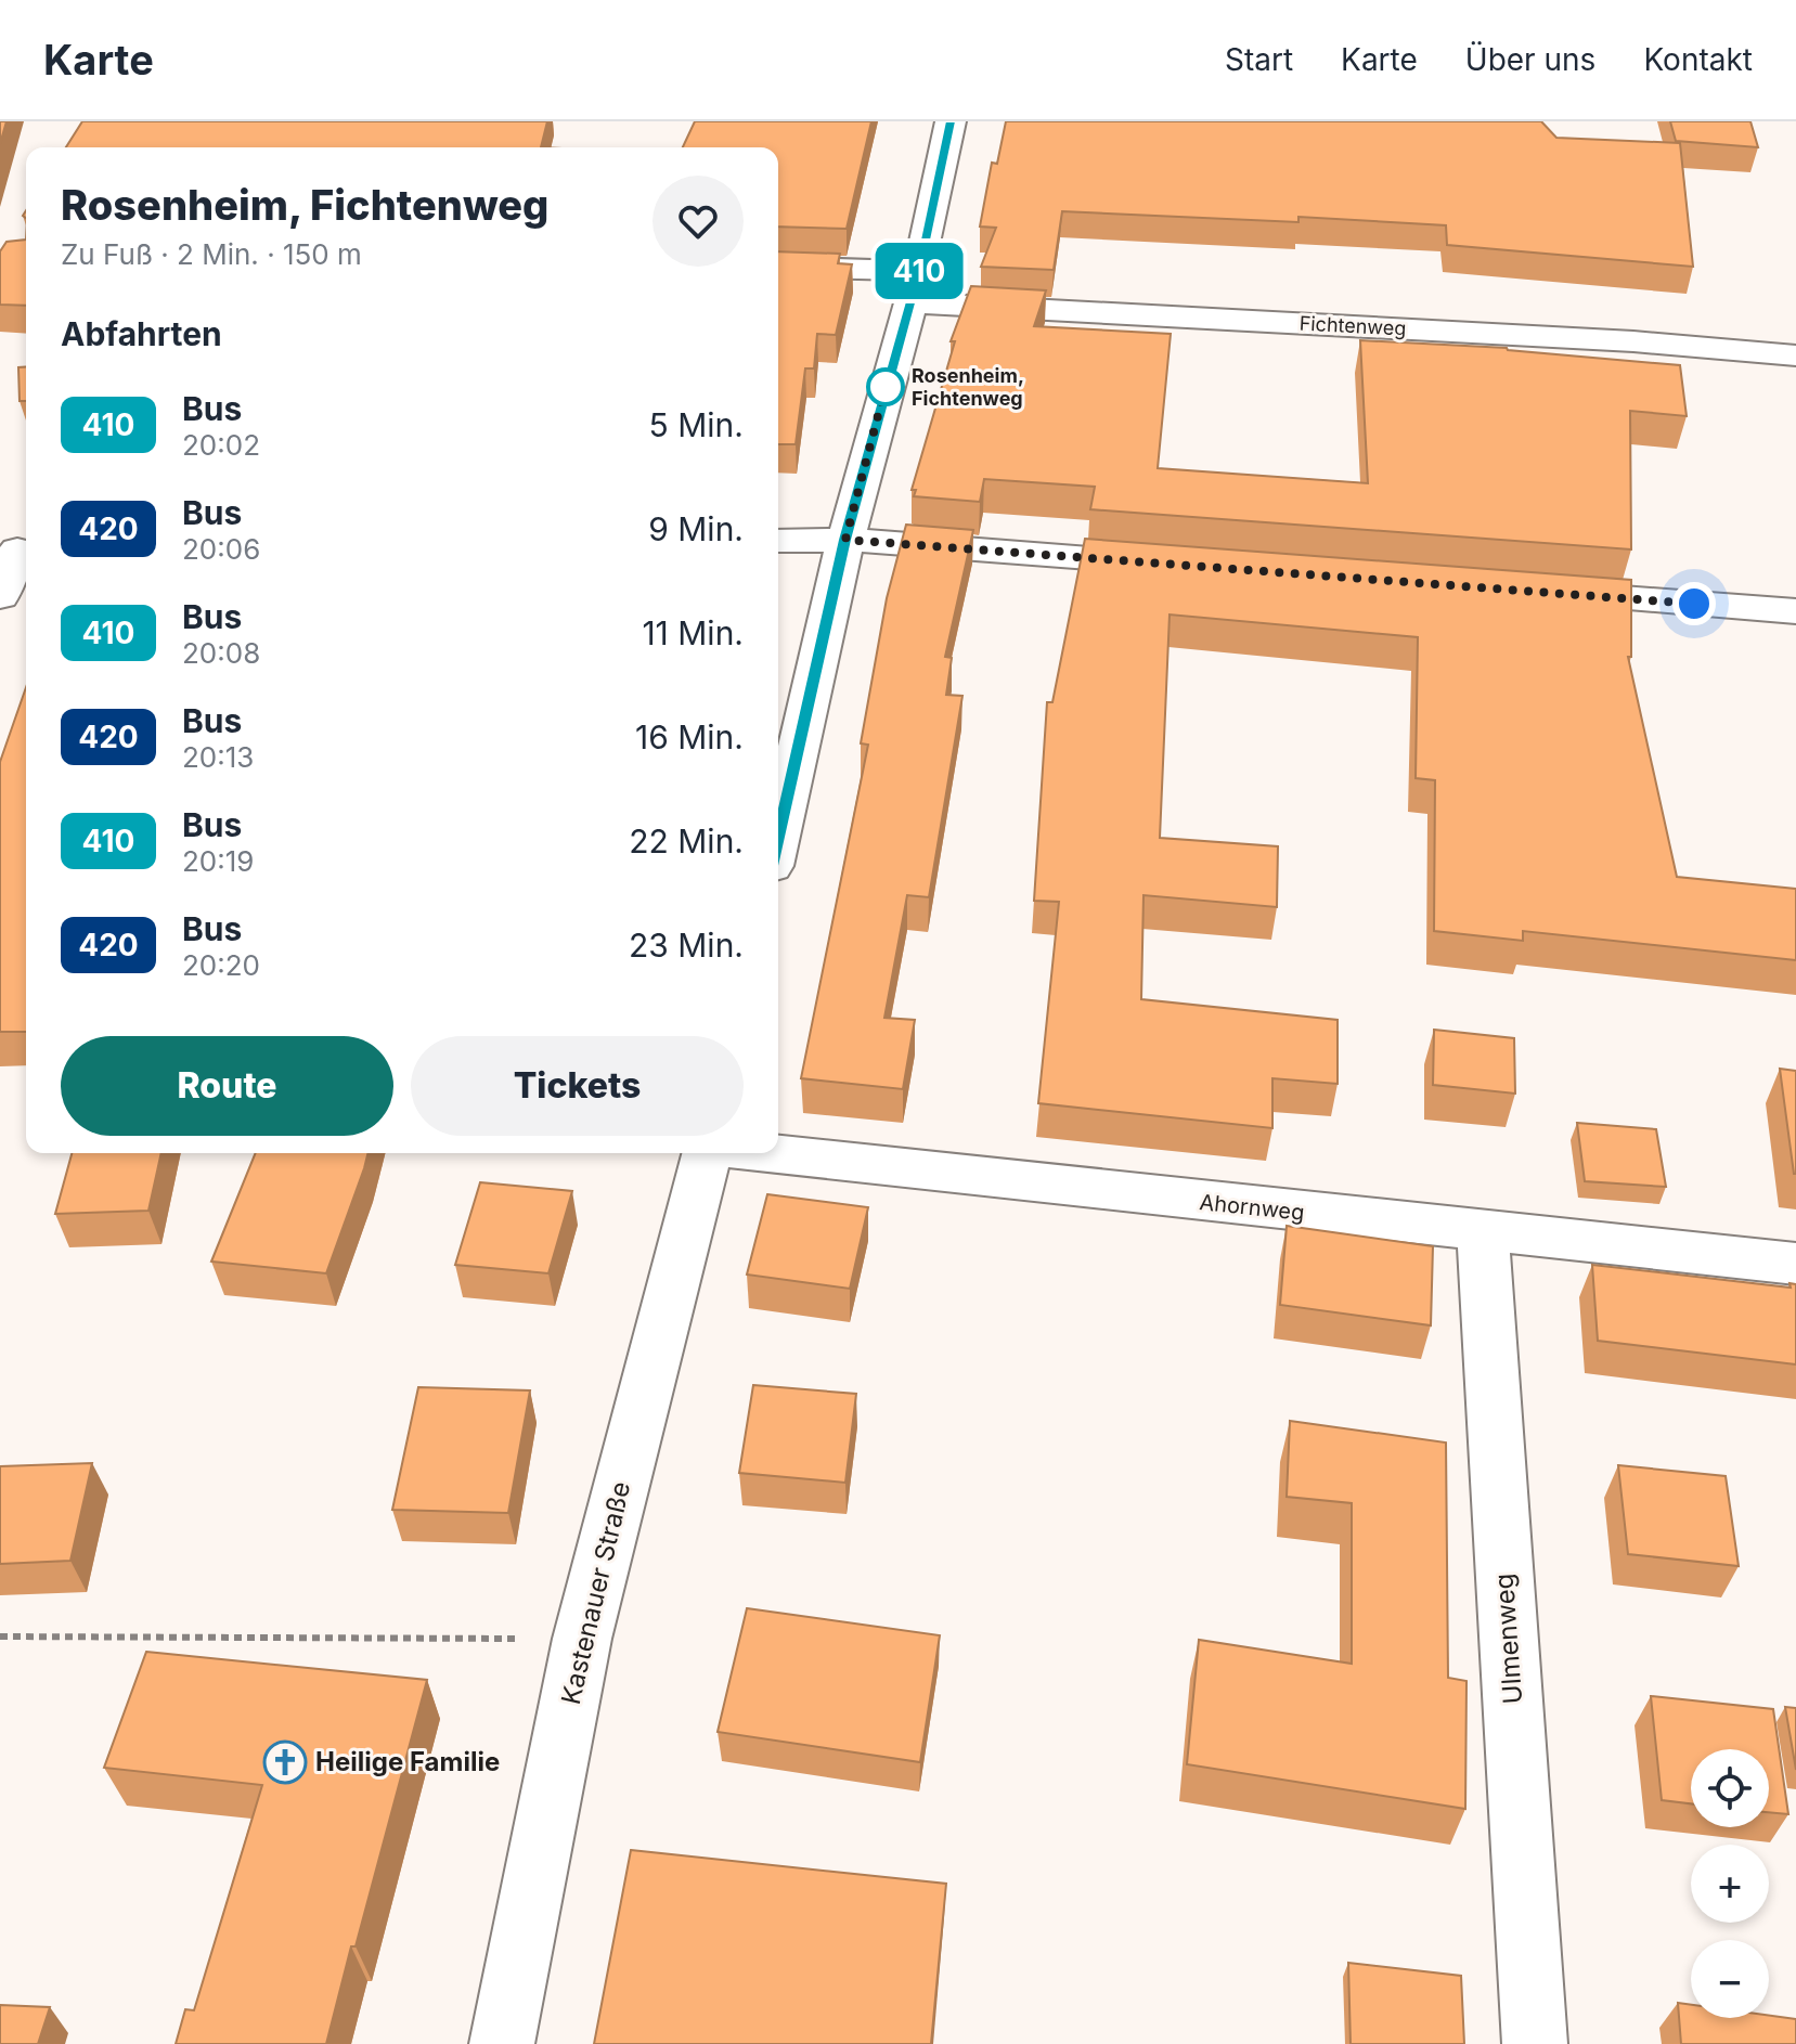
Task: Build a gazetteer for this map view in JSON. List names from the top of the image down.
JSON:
{
  "streets": {
    "street": [
      "Fichtenweg",
      "Ahornweg",
      "Kastenauer Straße",
      "Ulmenweg"
    ]
  },
  "crossings": [
    ["Ahornweg", "Ulmenweg"]
  ],
  "places": {
    "other": ["Rosenheim, Fichtenweg"],
    "church": ["Heilige Familie"]
  },
  "lines": ["bus line 410"],
  "page": {
    "header": "Karte",
    "nav": [
      "Start",
      "Karte",
      "Über uns",
      "Kontakt"
    ],
    "on_map": "410",
    "heading": [
      ["Rosenheim, Fichtenweg", "Zu Fuß · 2 Min. · 150 m"],
      "Abfahrten"
    ],
    "list": [
      {
        "mark": "410",
        "name": "Bus",
        "note": "20:02",
        "value": "5 Min."
      },
      {
        "mark": "420",
        "name": "Bus",
        "note": "20:06",
        "value": "9 Min."
      },
      {
        "mark": "410",
        "name": "Bus",
        "note": "20:08",
        "value": "11 Min."
      },
      {
        "mark": "420",
        "name": "Bus",
        "note": "20:13",
        "value": "16 Min."
      },
      {
        "mark": "410",
        "name": "Bus",
        "note": "20:19",
        "value": "22 Min."
      },
      {
        "mark": "420",
        "name": "Bus",
        "note": "20:20",
        "value": "23 Min."
      }
    ],
    "buttons": ["Route", "Tickets"],
    "map_buttons": ["+", "−"]
  }
}
